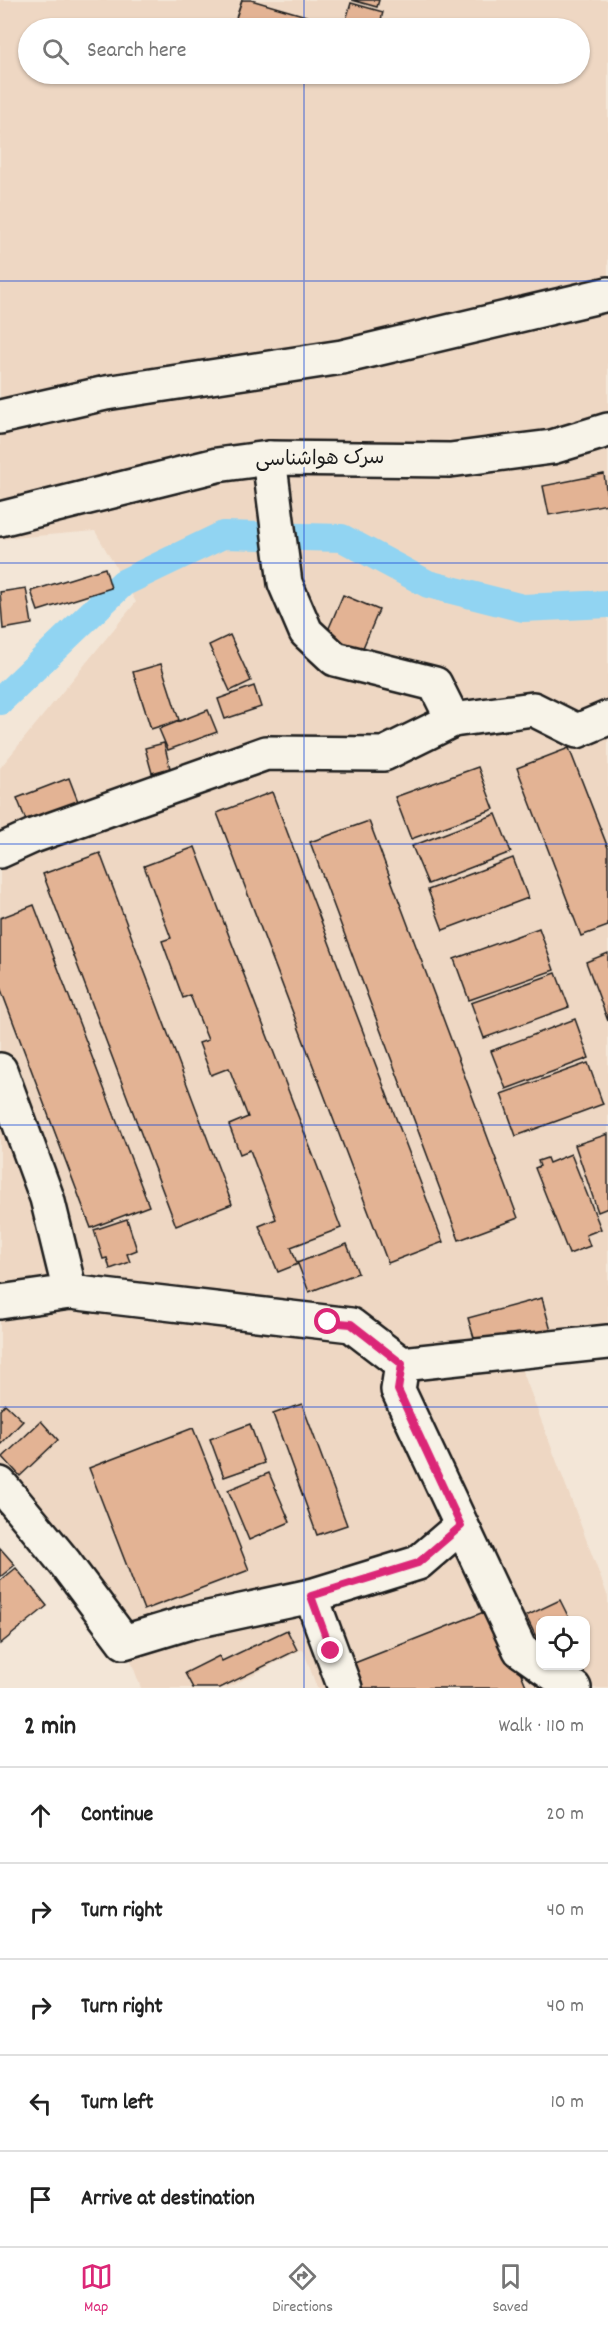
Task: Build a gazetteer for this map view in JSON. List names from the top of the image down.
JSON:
{
  "streets": {
    "street": ["سرک هواشناسی"]
  },
  "page": {
    "search": "Search here",
    "heading": ["2 min", "Walk · 110 m"],
    "list": [
      ["Continue", "20 m"],
      ["Turn right", "40 m"],
      ["Turn right", "40 m"],
      ["Turn left", "10 m"],
      "Arrive at destination"
    ],
    "nav": ["Map", "Directions", "Saved"]
  }
}
